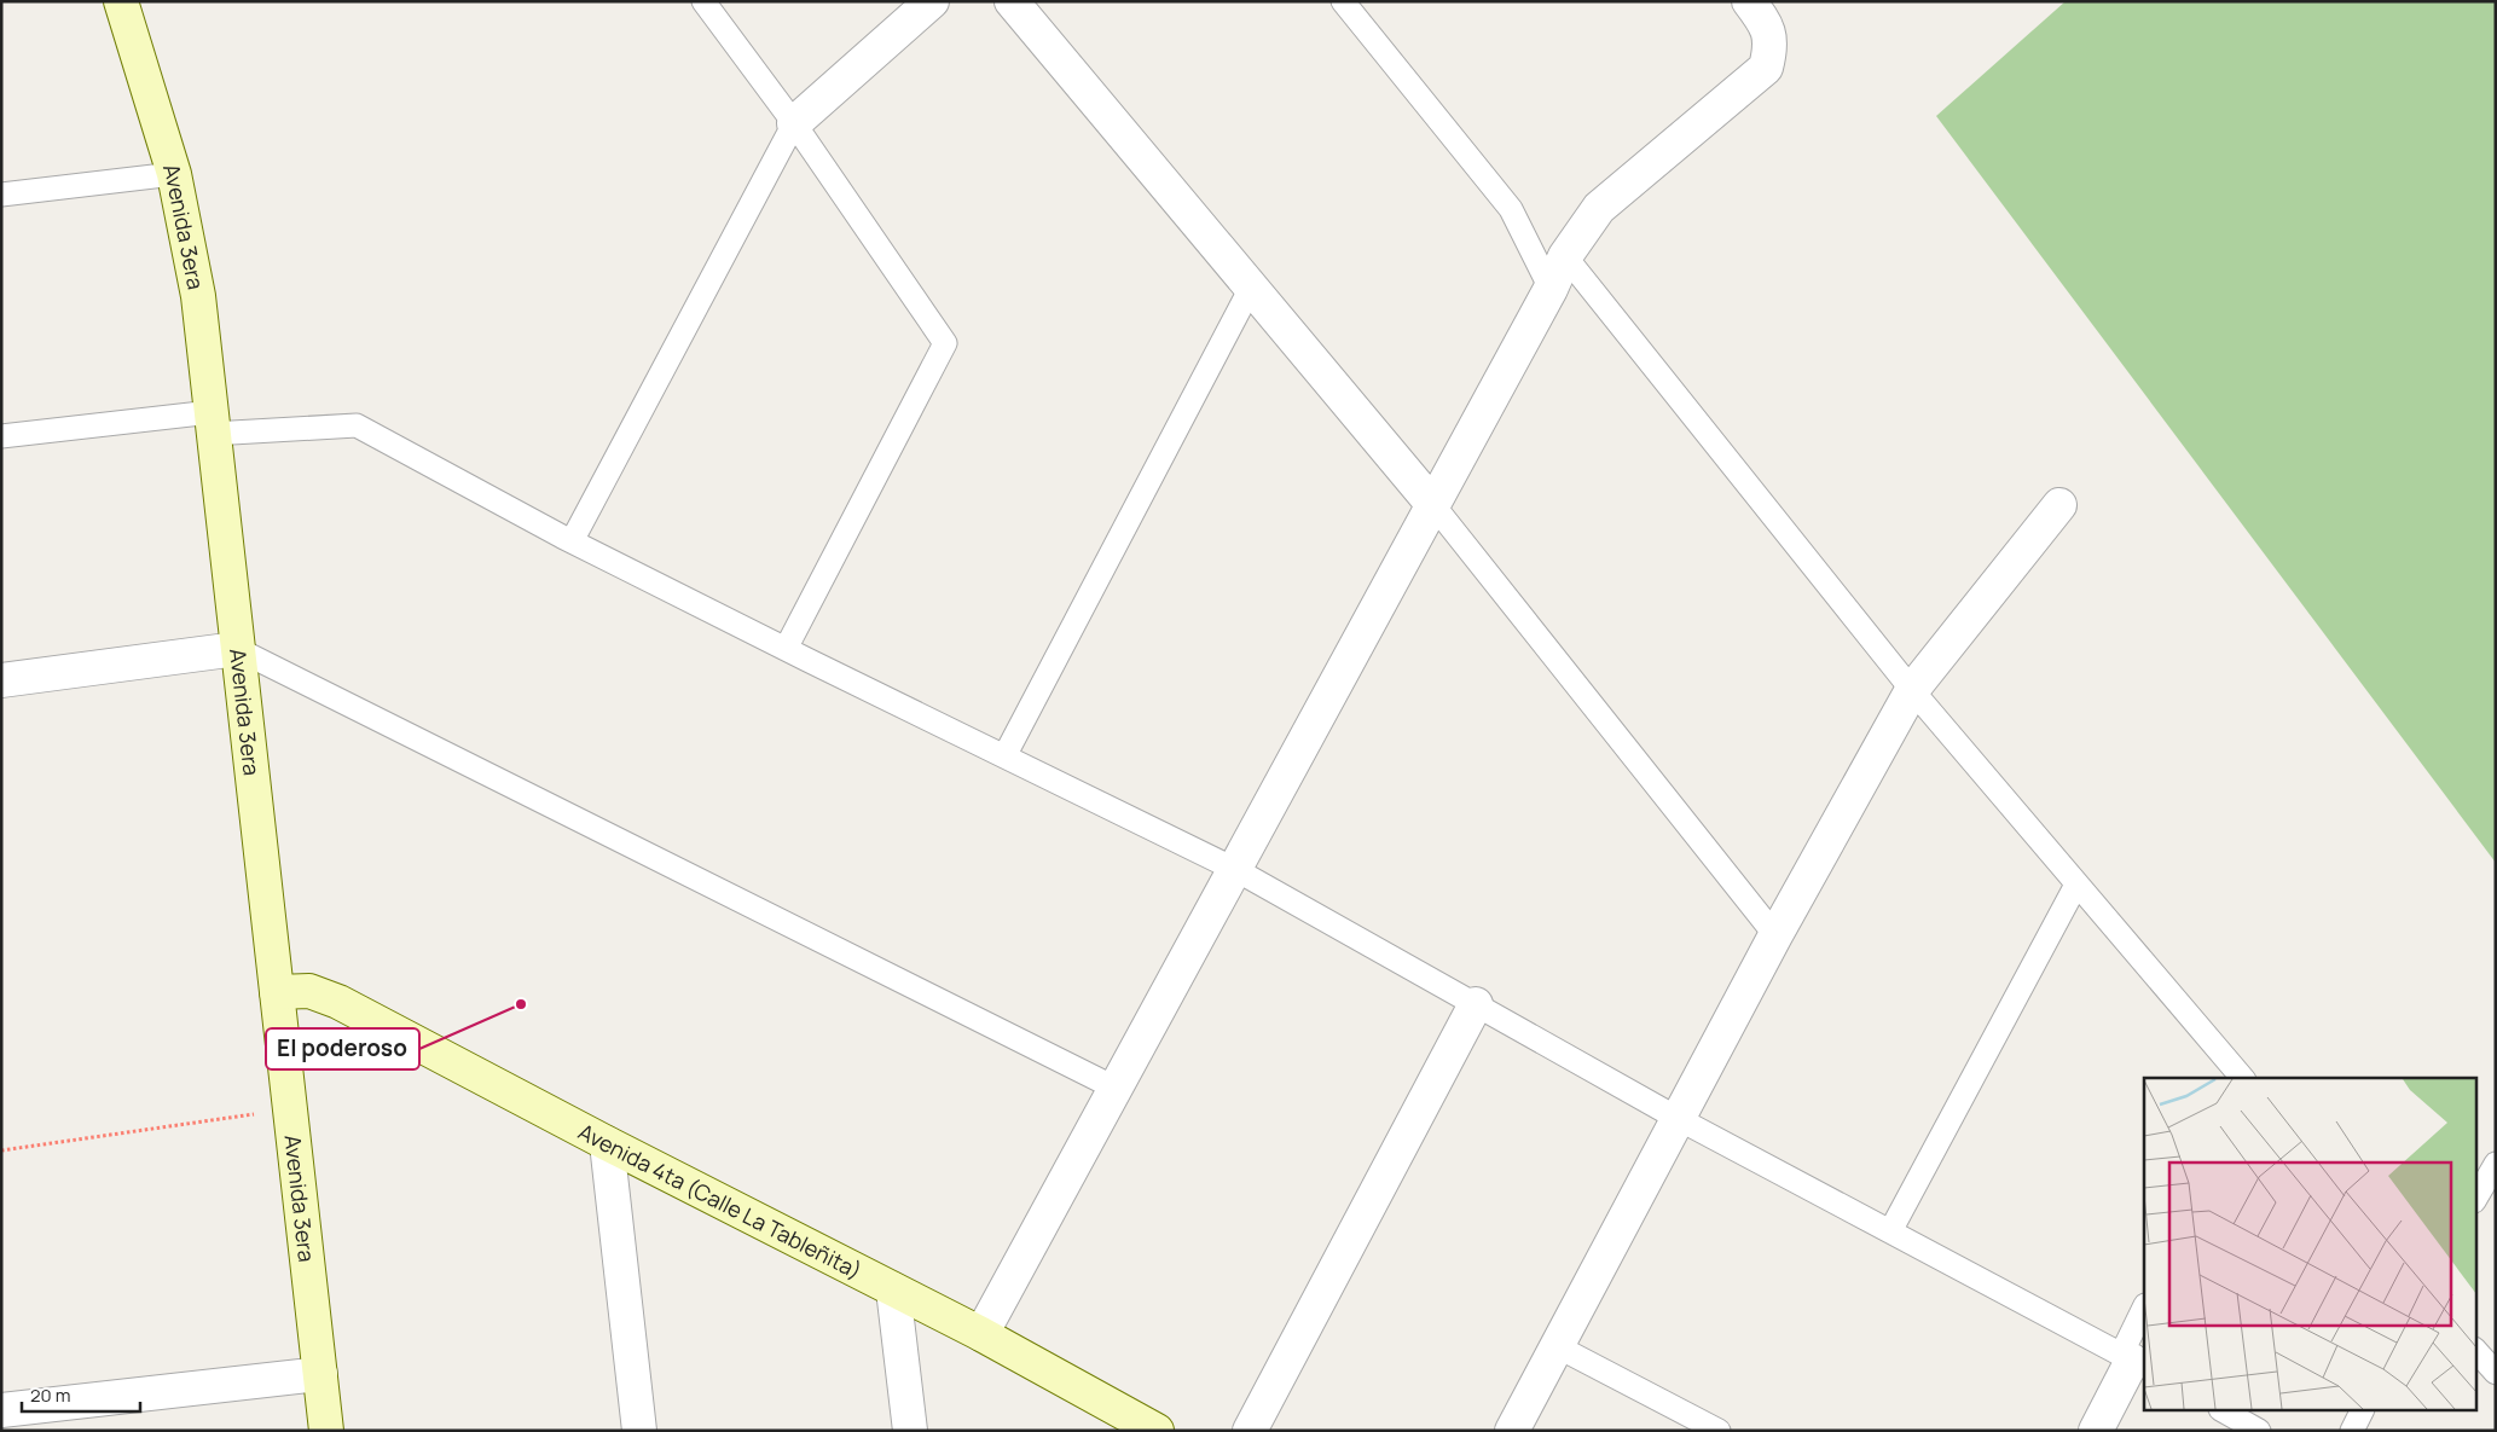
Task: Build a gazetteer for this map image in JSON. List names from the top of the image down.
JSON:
{
  "streets": {
    "street": ["Avenida 3era", "Avenida 4ta (Calle La Tableñita)"]
  },
  "crossings": [
    ["Avenida 3era", "Avenida 4ta (Calle La Tableñita)"]
  ],
  "places": ["El poderoso"],
  "scale_bar": "20 m"
}
